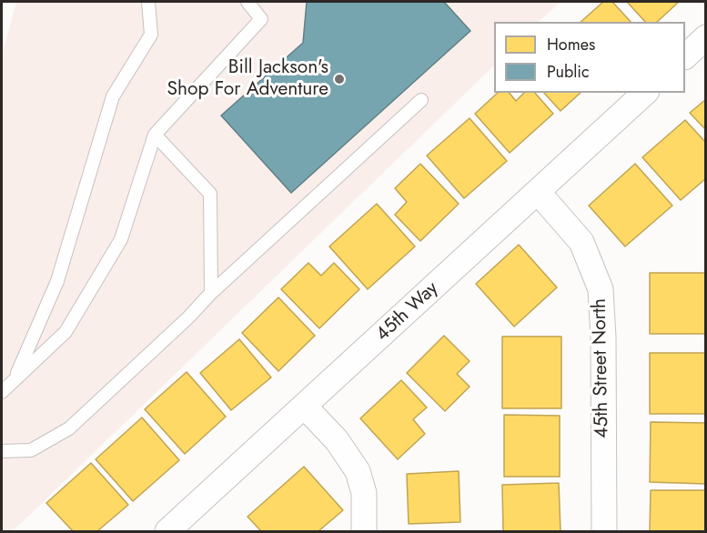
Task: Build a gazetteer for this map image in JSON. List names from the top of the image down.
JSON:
{
  "streets": {
    "street": ["45th Way", "45th Street North"]
  },
  "crossings": [
    ["45th Way", "45th Street North"]
  ],
  "places": ["Bill Jackson's Shop For Adventure"],
  "legend": ["Homes", "Public"]
}
